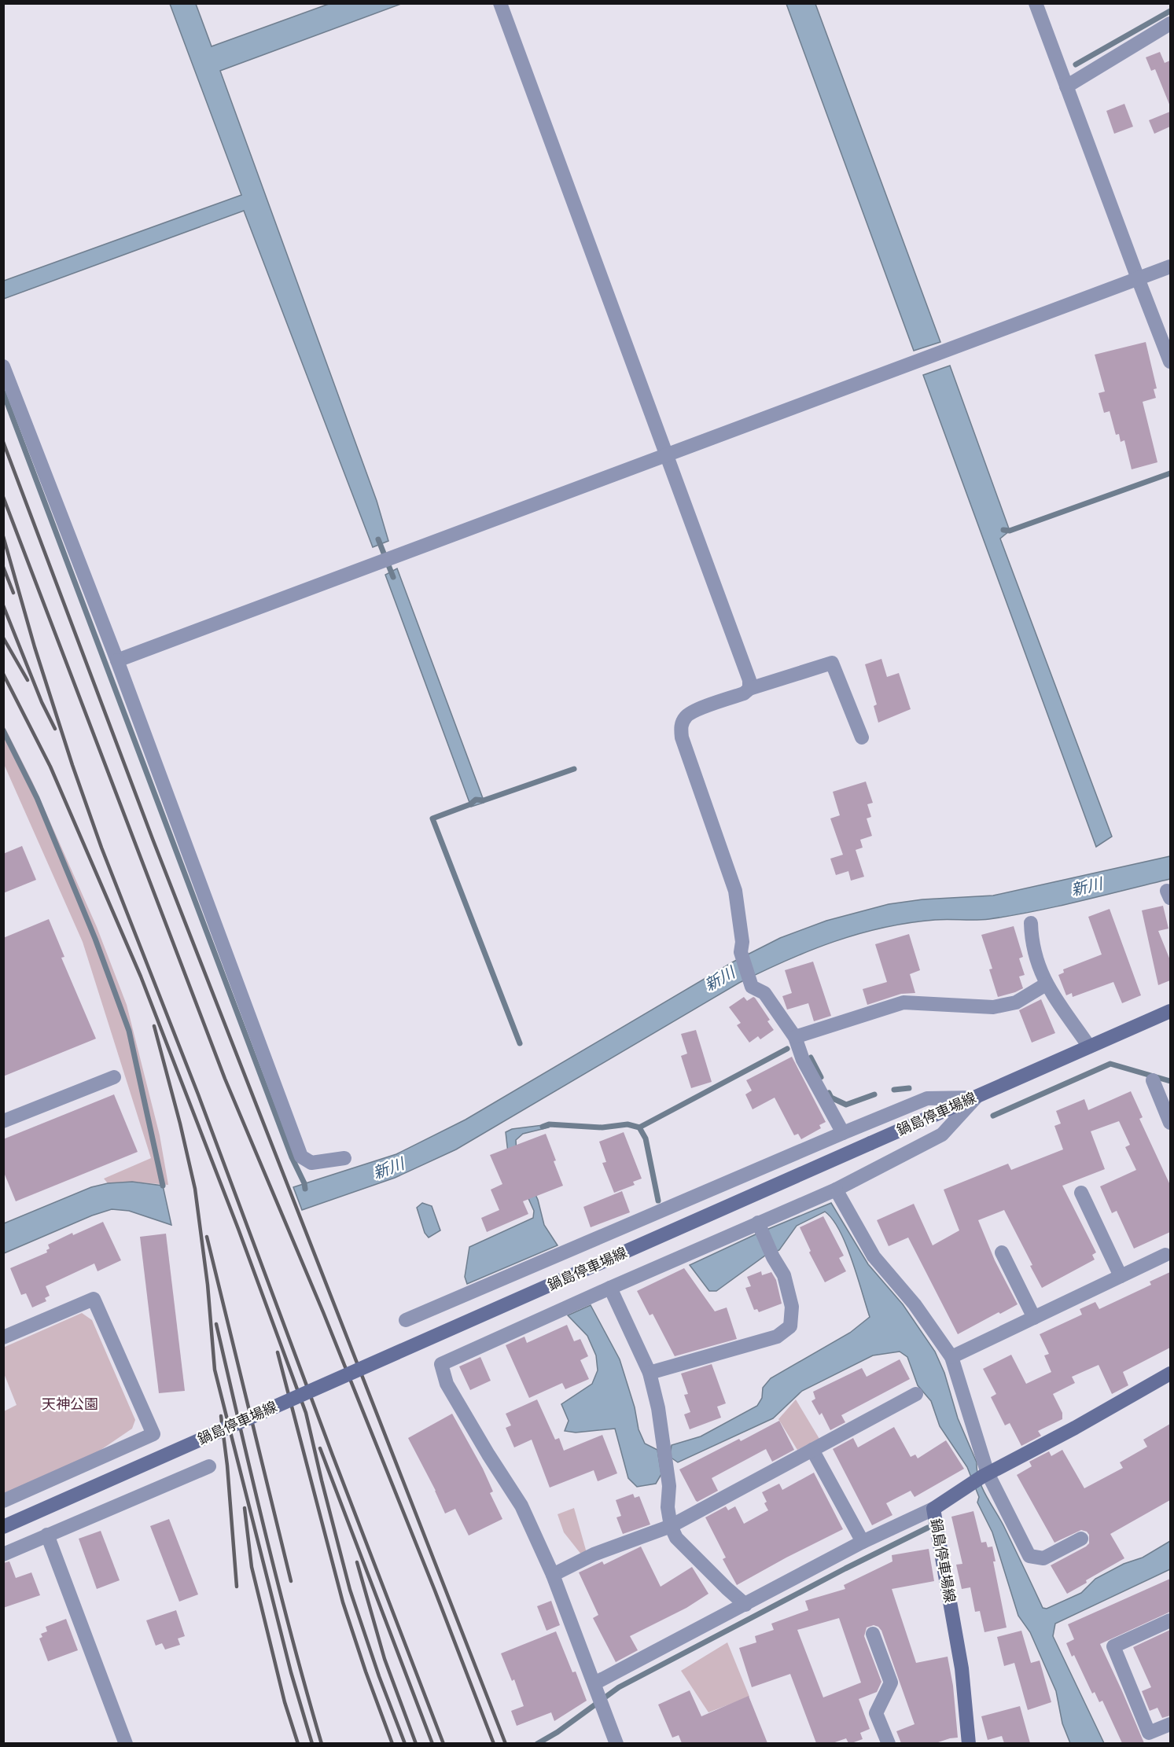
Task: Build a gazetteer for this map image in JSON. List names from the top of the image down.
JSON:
{
  "streets": {
    "main road": ["鍋島停車場線"]
  },
  "water": ["新川"],
  "parks": ["天神公園"]
}
